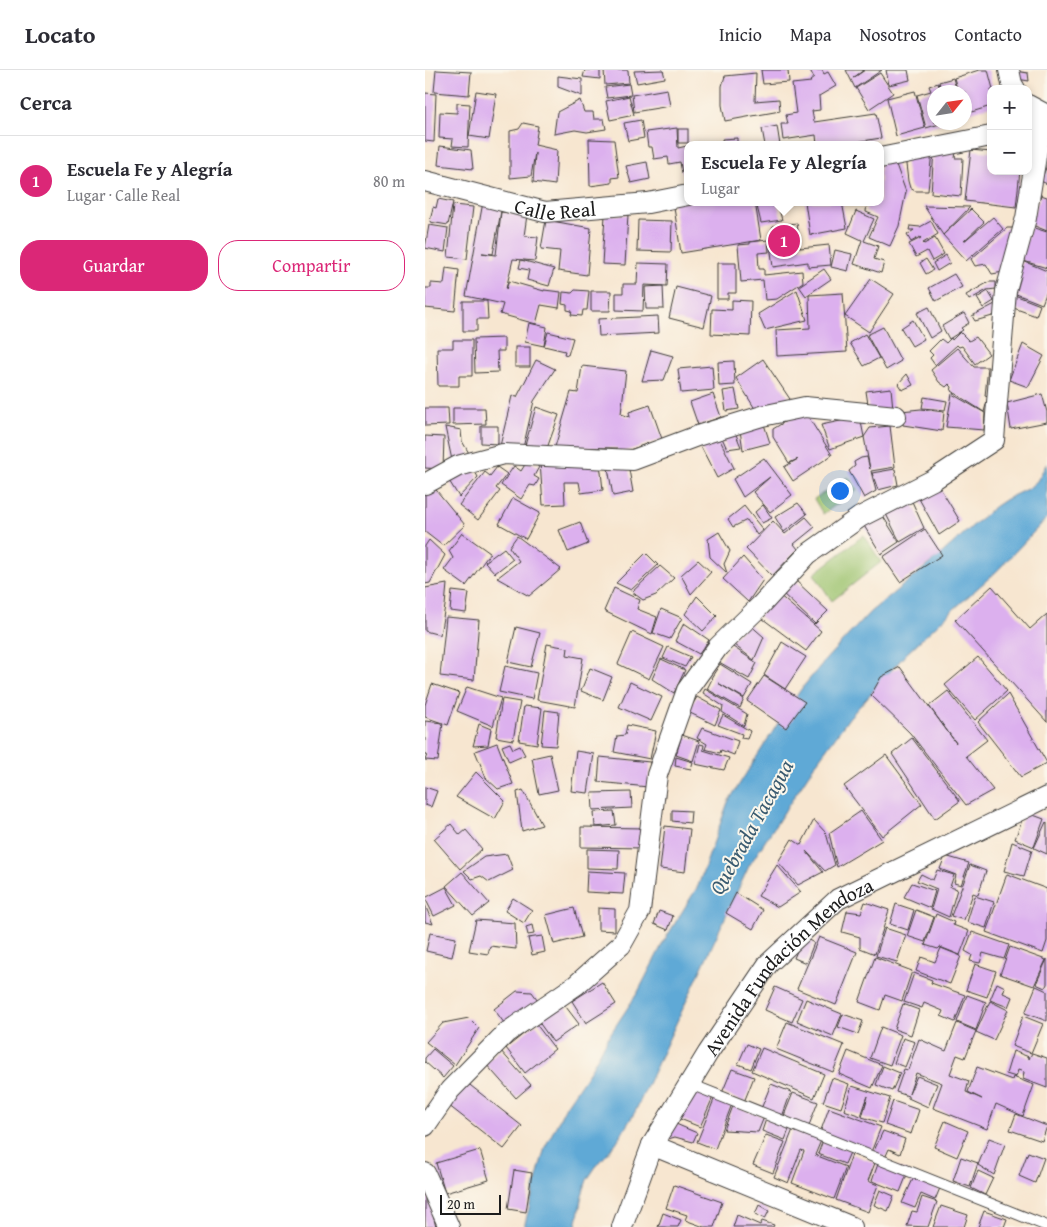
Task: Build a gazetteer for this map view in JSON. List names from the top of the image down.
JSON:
{
  "streets": {
    "street": ["Calle Real", "Avenida Fundación Mendoza"]
  },
  "water": ["Quebrada Tacagua"],
  "scale_bar": "20 m",
  "north": "top right",
  "page": {
    "header": "Locato",
    "nav": [
      "Inicio",
      "Mapa",
      "Nosotros",
      "Contacto"
    ],
    "heading": "Cerca",
    "map_buttons": ["+", "−"],
    "list": [
      {
        "mark": "1",
        "name": "Escuela Fe y Alegría",
        "note": "Lugar · Calle Real",
        "value": "80 m"
      }
    ],
    "popup": ["Escuela Fe y Alegría", "Lugar"],
    "pins": "1",
    "buttons": ["Guardar", "Compartir"],
    "scale": "20 m"
  }
}
